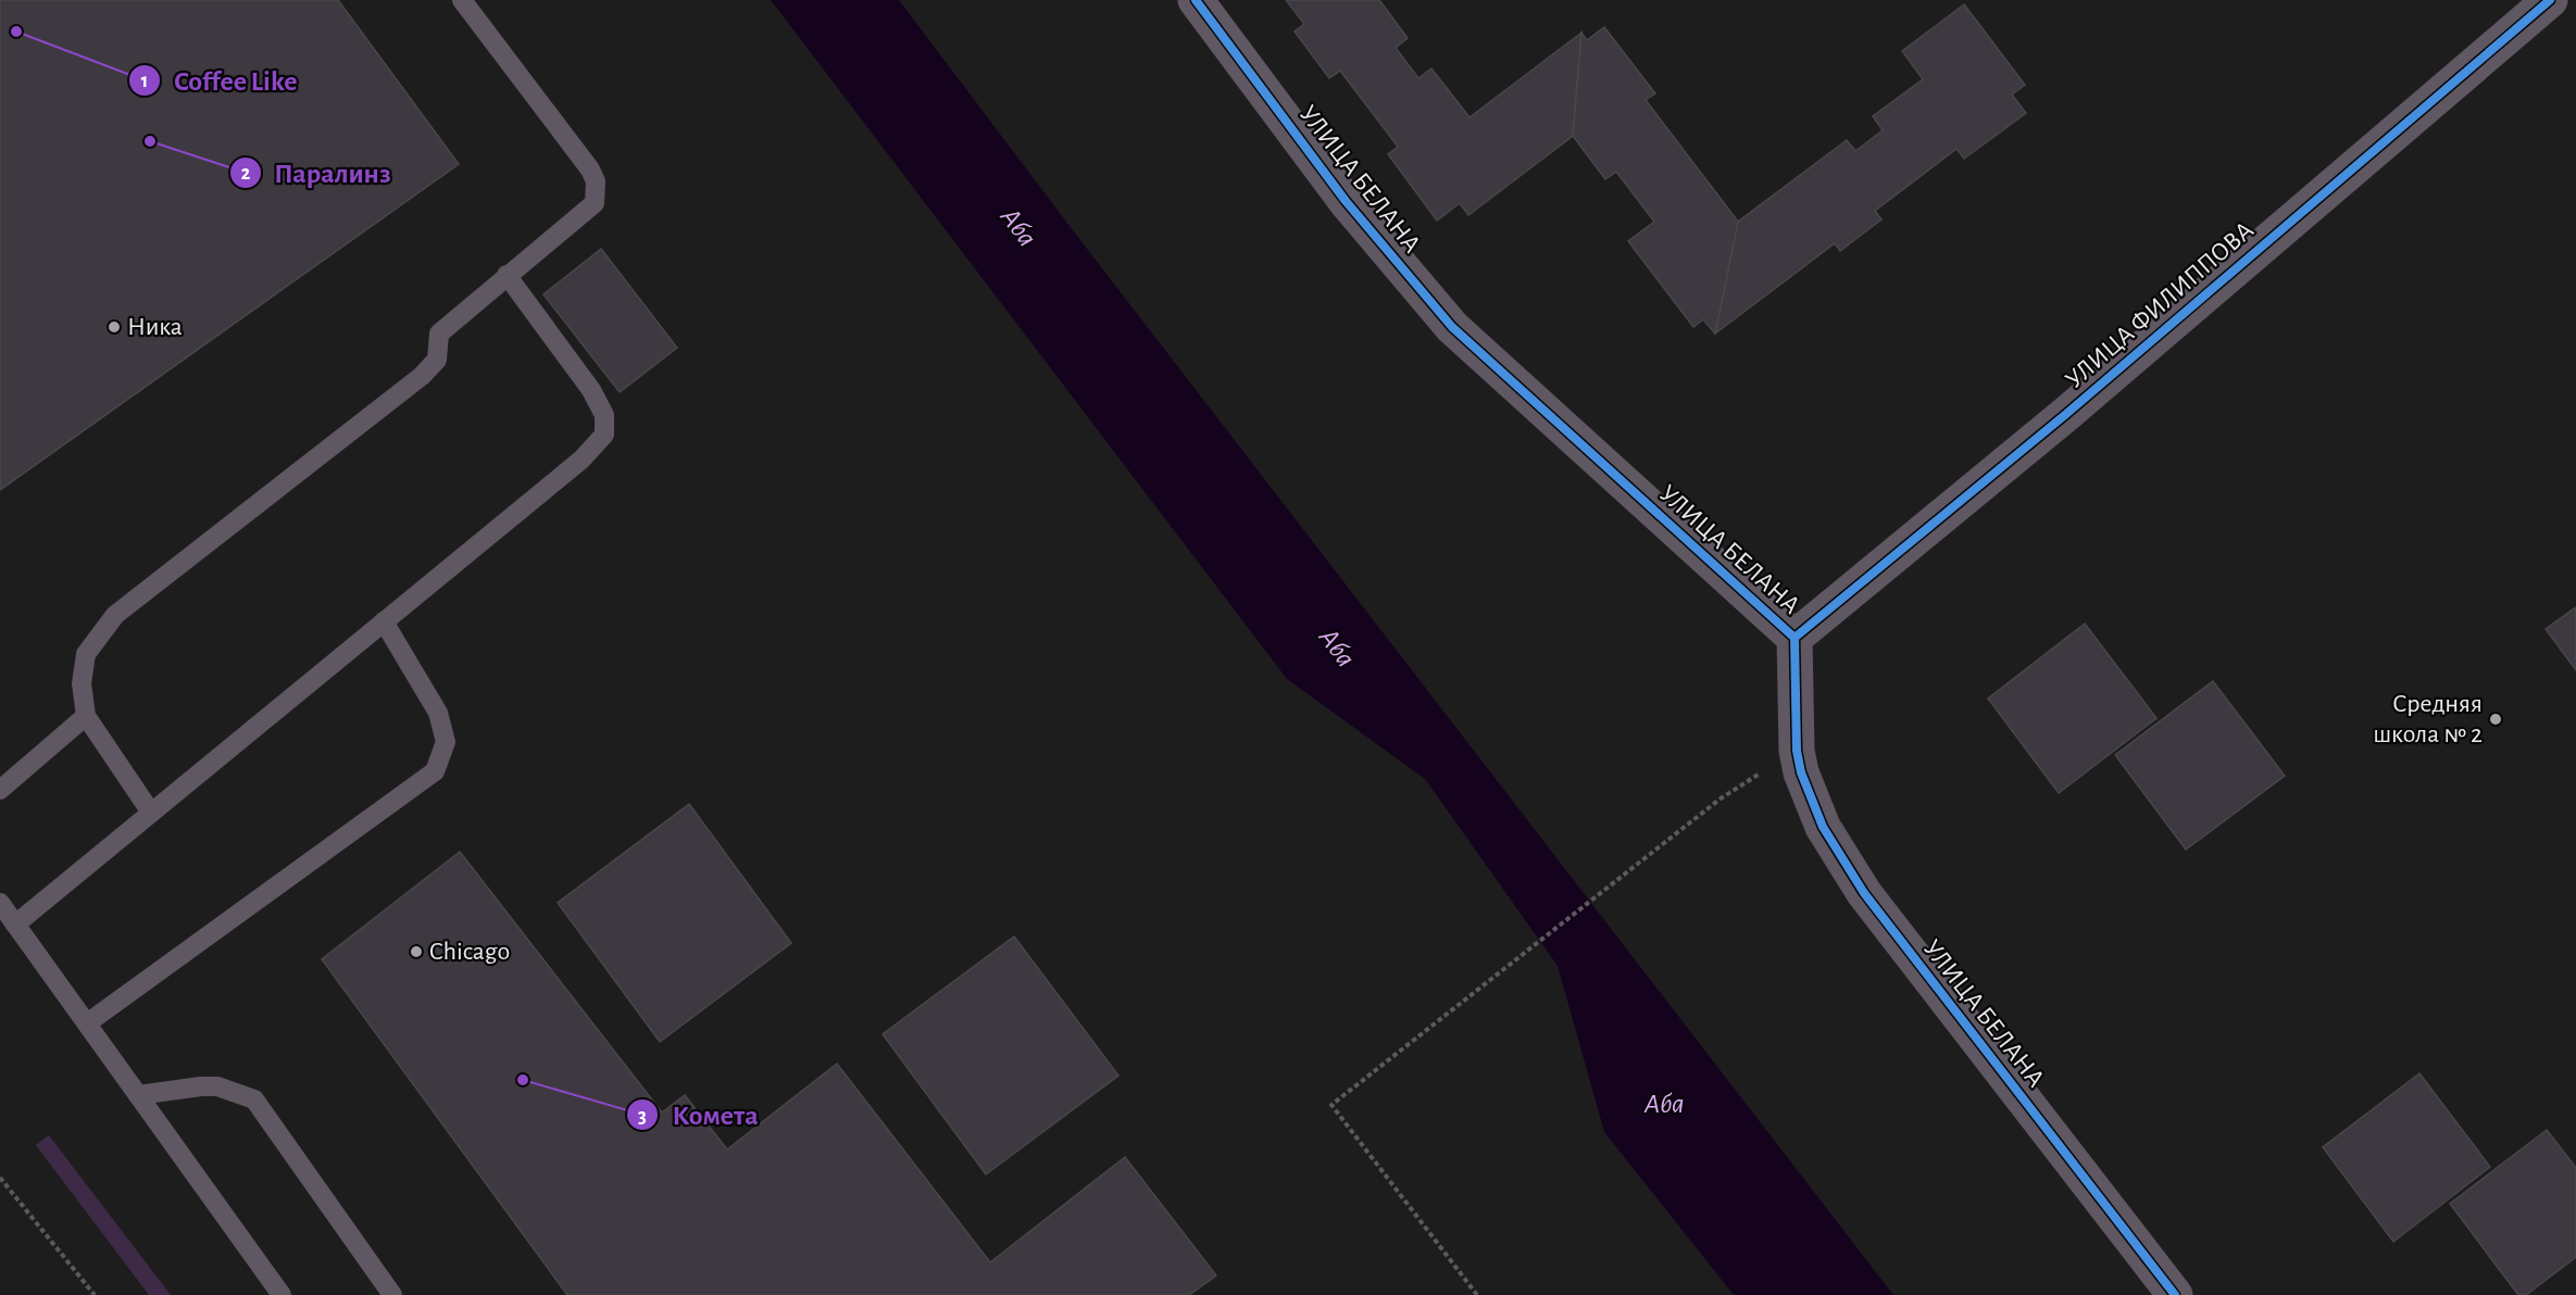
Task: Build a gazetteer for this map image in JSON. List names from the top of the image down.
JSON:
{
  "streets": {
    "street": ["УЛИЦА БЕЛАНА", "УЛИЦА ФИЛИППОВА"]
  },
  "crossings": [
    ["УЛИЦА БЕЛАНА", "УЛИЦА ФИЛИППОВА"]
  ],
  "water": ["Аба"],
  "places": [
    "Coffee Like",
    "Паралинз",
    "Ника",
    "Средняя школа № 2",
    "Chicago",
    "Комета"
  ]
}
